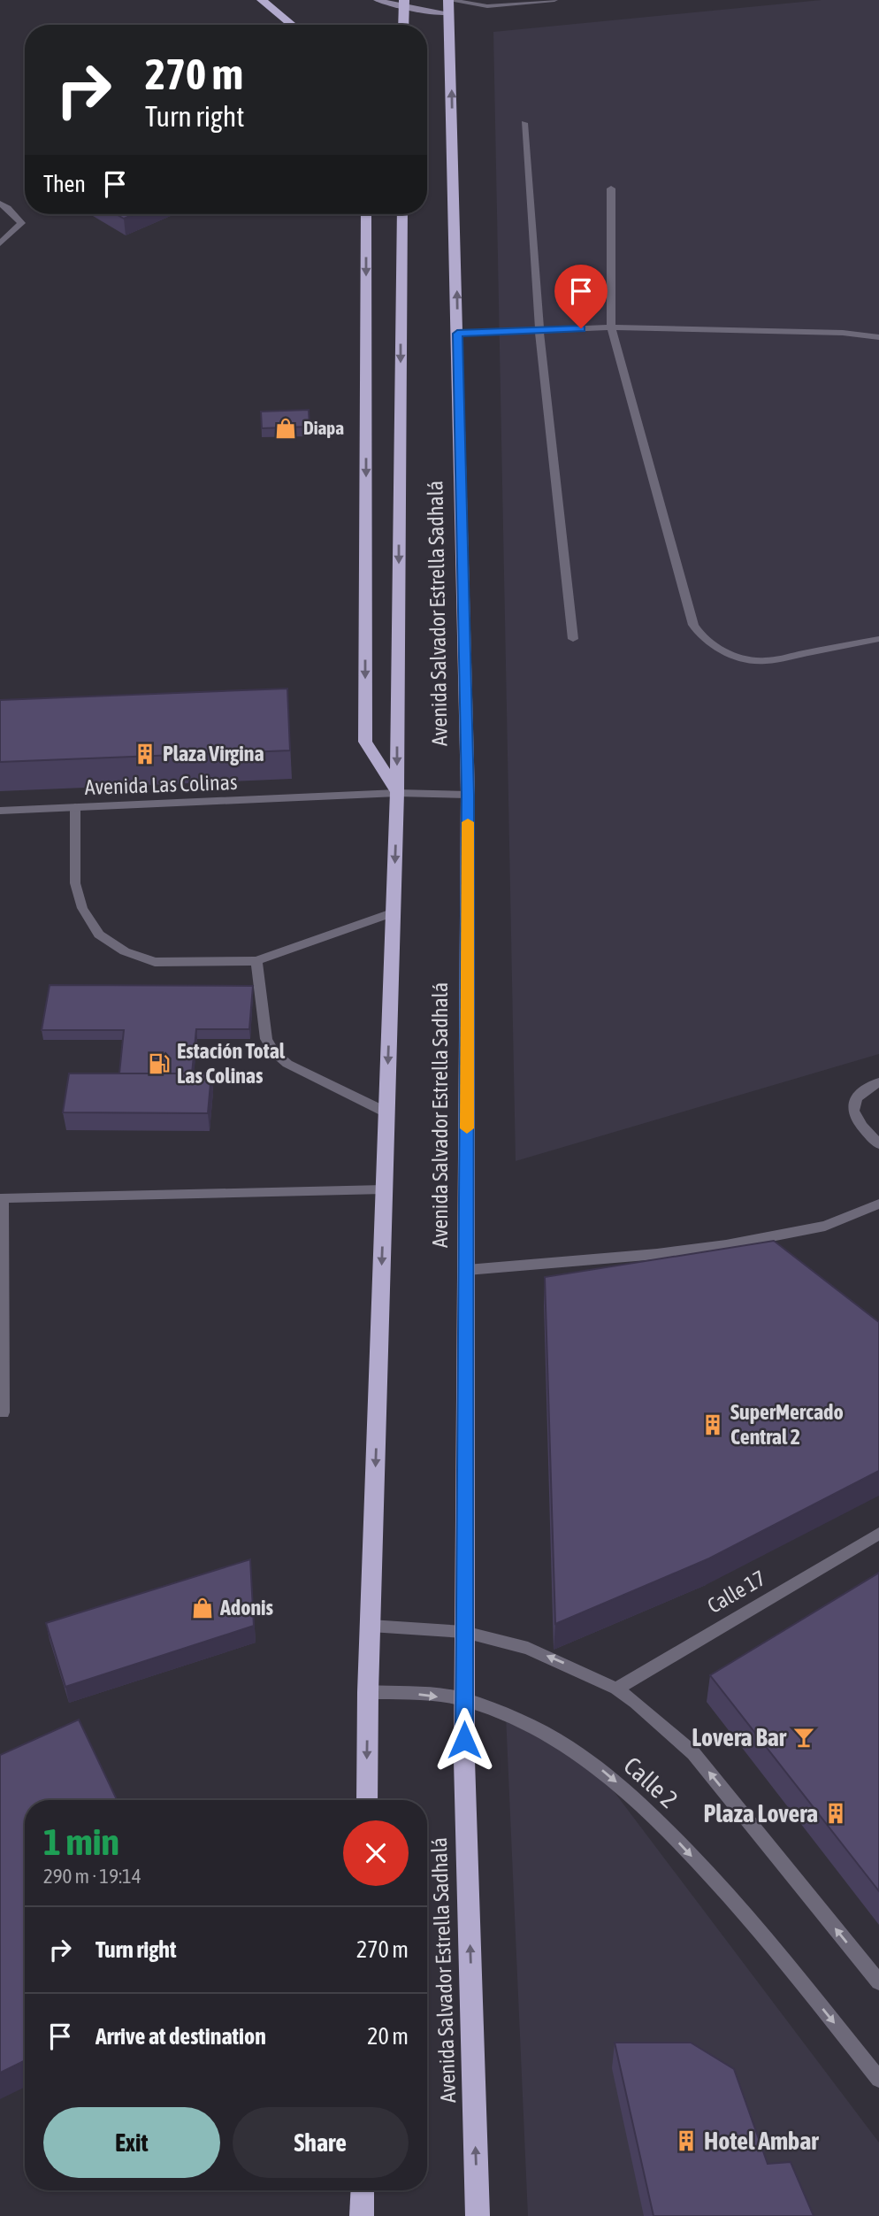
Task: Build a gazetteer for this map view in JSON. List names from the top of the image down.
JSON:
{
  "streets": {
    "highway": ["Avenida Salvador Estrella Sadhalá"],
    "street": ["Avenida Las Colinas", "Calle 17", "Calle 2"]
  },
  "crossings": [
    ["Avenida Salvador Estrella Sadhalá", "Avenida Las Colinas"],
    ["Avenida Salvador Estrella Sadhalá", "Calle 2"],
    ["Calle 17", "Calle 2"]
  ],
  "places": {
    "shop": ["Diapa", "Adonis"],
    "building": [
      "Plaza Virgina",
      "SuperMercado Central 2",
      "Plaza Lovera",
      "Hotel Ambar"
    ],
    "fuel station": ["Estación Total Las Colinas"],
    "bar": ["Lovera Bar"]
  },
  "page": {
    "turn": ["270 m", "Turn right"],
    "then": "Then",
    "heading": ["1 min", "290 m · 19:14"],
    "list": [
      {
        "name": "Turn right",
        "value": "270 m"
      },
      {
        "name": "Arrive at destination",
        "value": "20 m"
      }
    ],
    "buttons": ["Exit", "Share"]
  }
}
